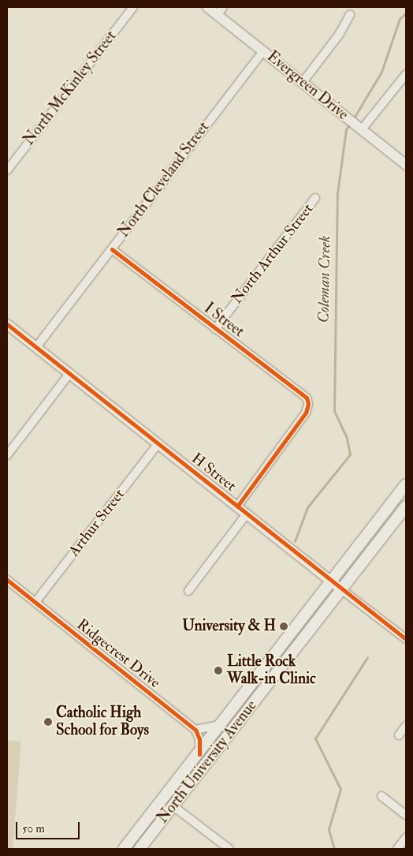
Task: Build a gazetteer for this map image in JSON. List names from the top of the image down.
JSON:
{
  "streets": {
    "main road": ["North University Avenue"],
    "street": [
      "Evergreen Drive",
      "North McKinley Street",
      "North Cleveland Street",
      "North Arthur Street",
      "I Street",
      "H Street",
      "Arthur Street",
      "Ridgecrest Drive"
    ]
  },
  "crossings": [
    ["Evergreen Drive", "North Cleveland Street"],
    ["North Cleveland Street", "I Street"],
    ["North Cleveland Street", "H Street"],
    ["North Arthur Street", "I Street"],
    ["I Street", "H Street"],
    ["H Street", "Arthur Street"],
    ["H Street", "North University Avenue"],
    ["Arthur Street", "Ridgecrest Drive"]
  ],
  "water": ["Coleman Creek"],
  "places": ["University & H", "Little Rock Walk-in Clinic", "Catholic High School for Boys"],
  "scale_bar": "50 m"
}
